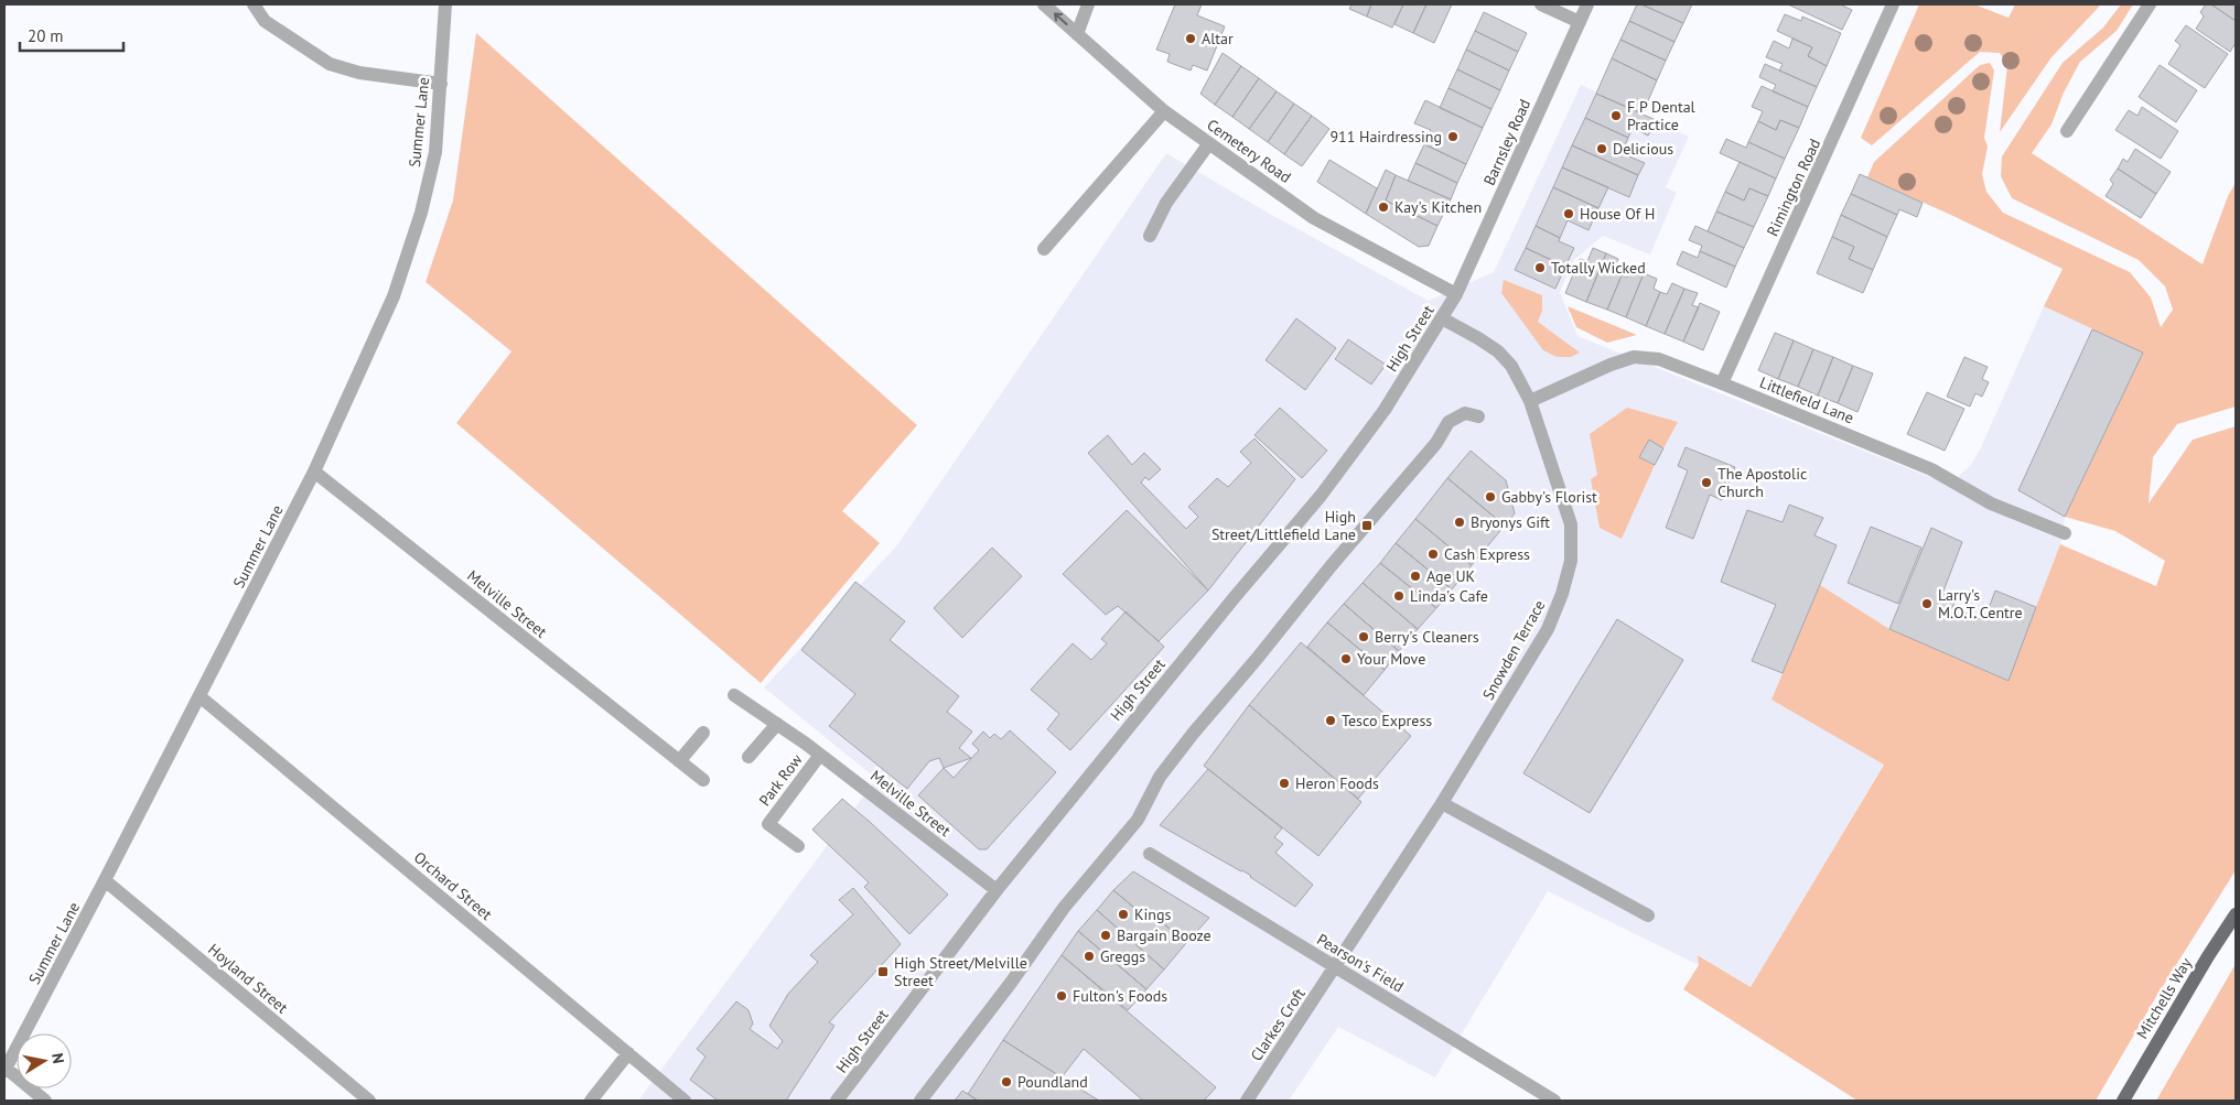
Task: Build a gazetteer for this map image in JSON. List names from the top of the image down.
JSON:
{
  "streets": {
    "main road": ["Mitchells Way"],
    "street": [
      "Summer Lane",
      "Barnsley Road",
      "Cemetery Road",
      "Rimington Road",
      "High Street",
      "Littlefield Lane",
      "Melville Street",
      "Snowden Terrace",
      "Park Row",
      "Orchard Street",
      "Pearson's Field",
      "Hoyland Street",
      "Clarkes Croft"
    ]
  },
  "crossings": [
    ["Summer Lane", "Melville Street"],
    ["Summer Lane", "Orchard Street"],
    ["Summer Lane", "Hoyland Street"],
    ["Barnsley Road", "Cemetery Road"],
    ["Barnsley Road", "High Street"],
    ["Cemetery Road", "High Street"],
    ["Rimington Road", "Littlefield Lane"],
    ["High Street", "Melville Street"],
    ["High Street", "Snowden Terrace"],
    ["Littlefield Lane", "Snowden Terrace"],
    ["Melville Street", "Park Row"],
    ["Snowden Terrace", "Pearson's Field"],
    ["Snowden Terrace", "Clarkes Croft"],
    ["Pearson's Field", "Clarkes Croft"]
  ],
  "places": {
    "other": [
      "Altar",
      "F P Dental Practice",
      "911 Hairdressing",
      "Delicious",
      "Kay's Kitchen",
      "House Of H",
      "Totally Wicked",
      "The Apostolic Church",
      "Gabby's Florist",
      "Bryonys Gift",
      "Cash Express",
      "Age UK",
      "Linda's Cafe",
      "Larry's M.O.T. Centre",
      "Berry's Cleaners",
      "Your Move",
      "Tesco Express",
      "Heron Foods",
      "Kings",
      "Bargain Booze",
      "Greggs",
      "Fulton's Foods",
      "Poundland"
    ],
    "transit": ["High Street/Littlefield Lane", "High Street/Melville Street"]
  },
  "scale_bar": "20 m",
  "north": "right"
}
